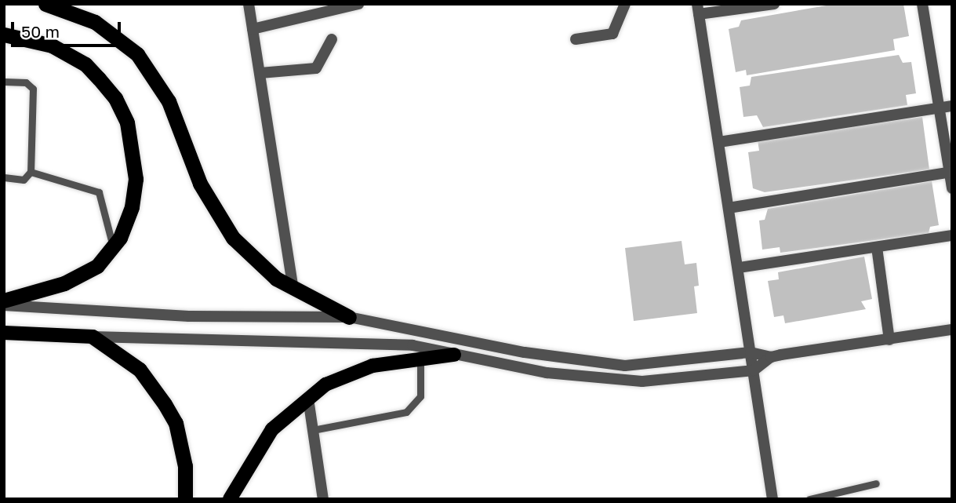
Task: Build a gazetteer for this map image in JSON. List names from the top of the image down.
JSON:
{
  "scale_bar": "50 m"
}
